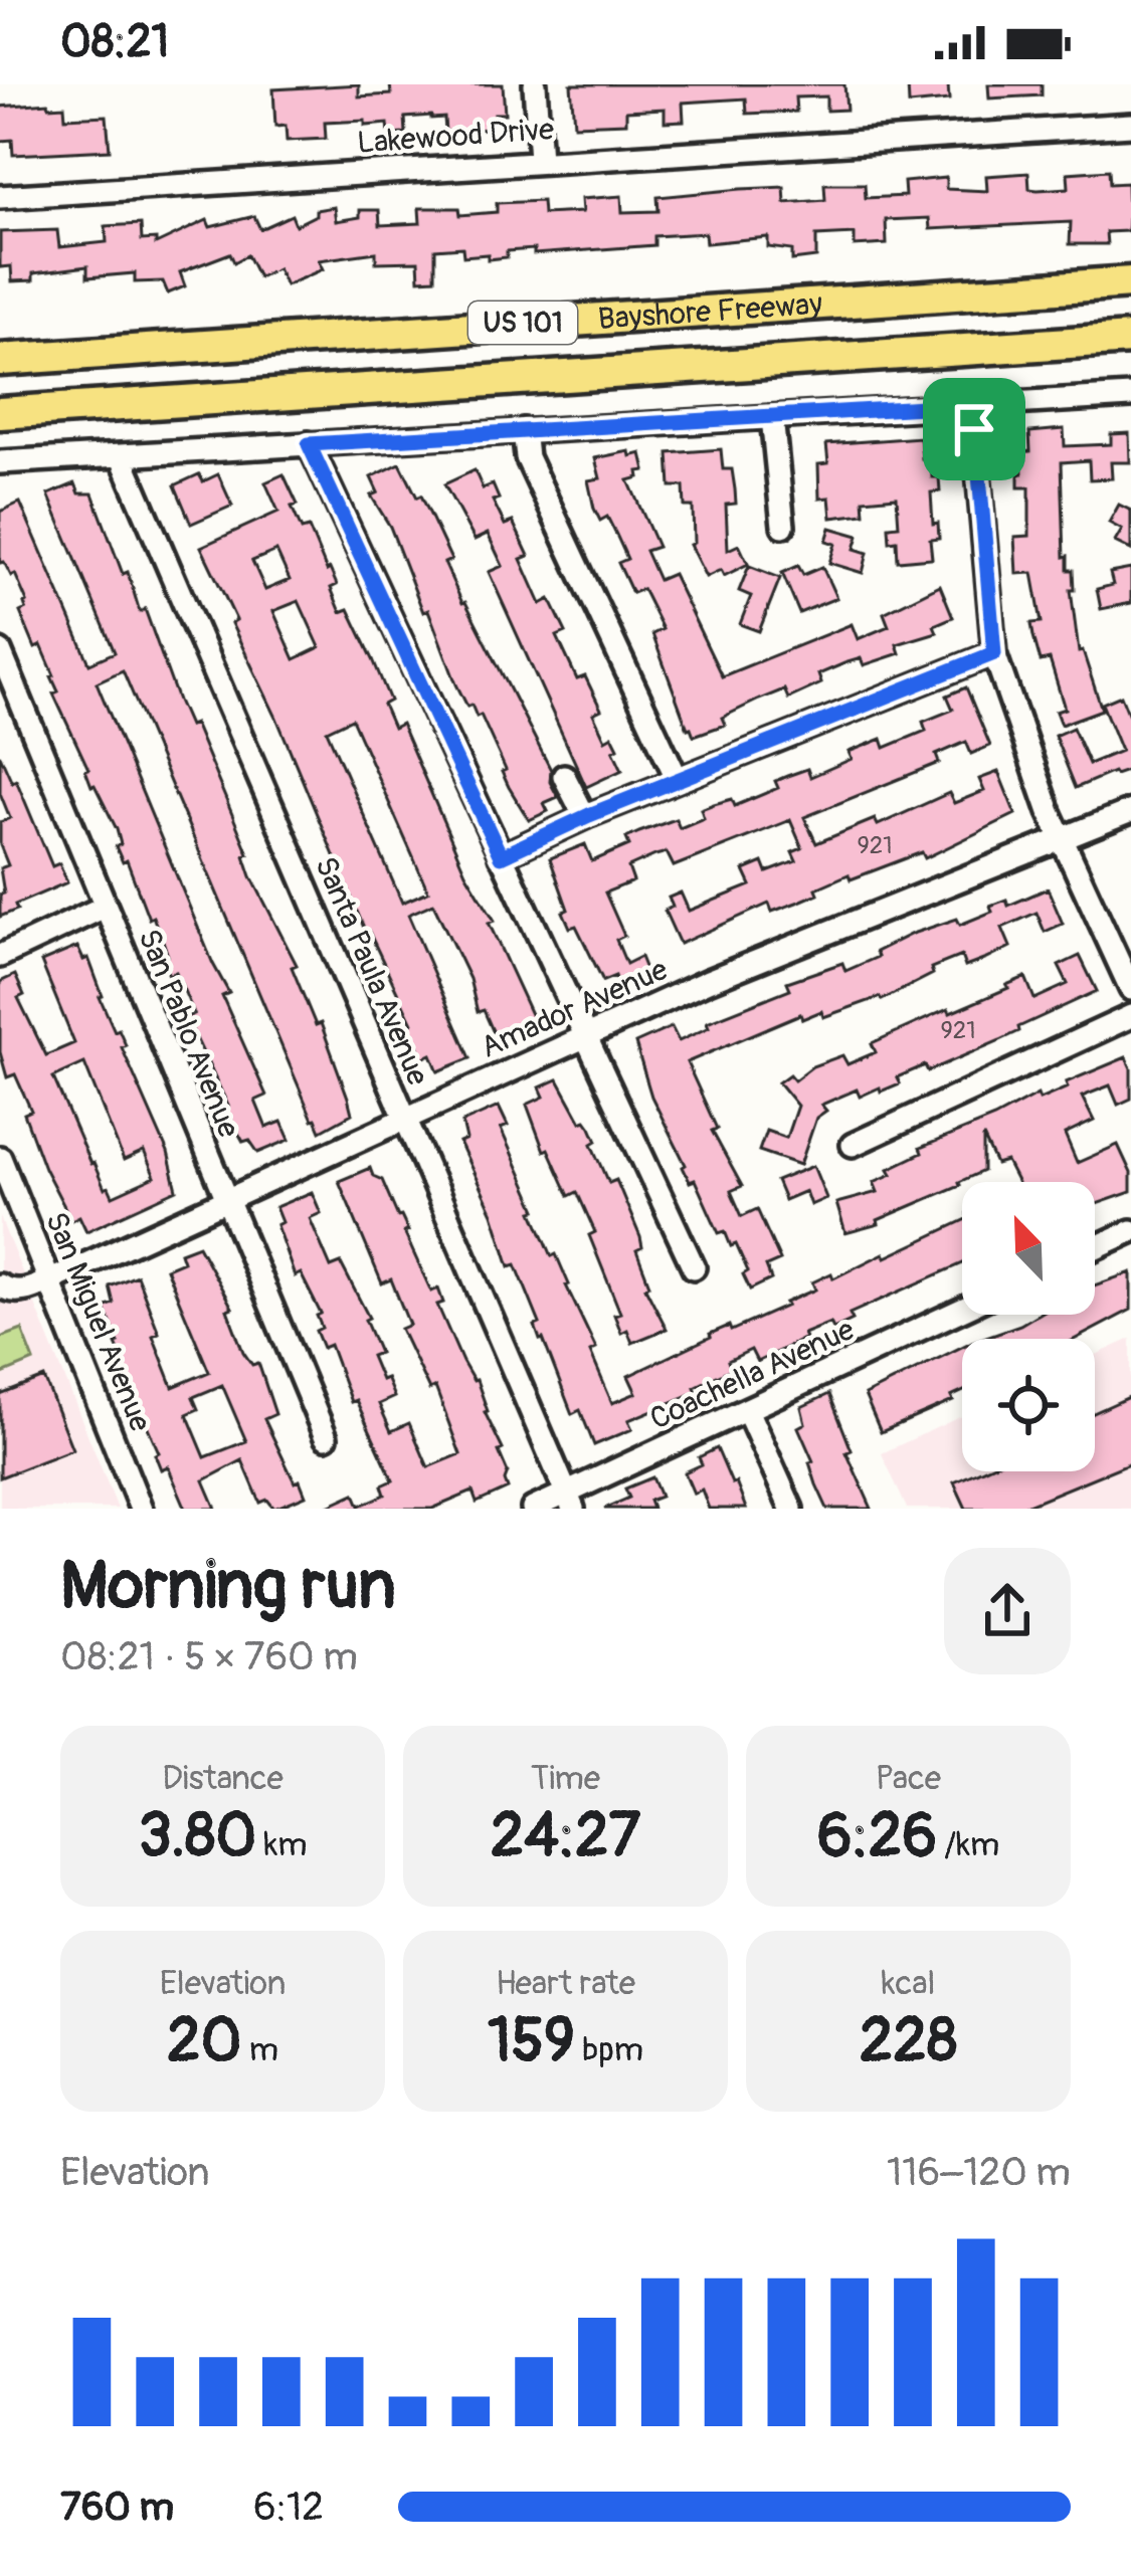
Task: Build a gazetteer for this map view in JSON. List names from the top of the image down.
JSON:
{
  "streets": {
    "highway": ["Bayshore Freeway", "US 101"],
    "street": [
      "Lakewood Drive",
      "Santa Paula Avenue",
      "Amador Avenue",
      "San Pablo Avenue",
      "San Miguel Avenue",
      "Coachella Avenue"
    ]
  },
  "crossings": [
    ["Santa Paula Avenue", "Amador Avenue"],
    ["Santa Paula Avenue", "Coachella Avenue"],
    ["Amador Avenue", "San Pablo Avenue"],
    ["Amador Avenue", "San Miguel Avenue"]
  ],
  "house_numbers": ["921", "921"],
  "north": "top left",
  "page": {
    "status": "08:21",
    "heading": ["Morning run", "08:21 · 5 × 760 m"],
    "stats": [
      ["Distance", "3.80 km"],
      ["Time", "24:27"],
      ["Pace", "6:26 /km"],
      ["Elevation", "20 m"],
      ["Heart rate", "159 bpm"],
      ["kcal", "228"]
    ],
    "chart": ["Elevation", "116–120 m"],
    "list": [
      {
        "name": "760 m",
        "note": "6:12"
      }
    ]
  }
}
